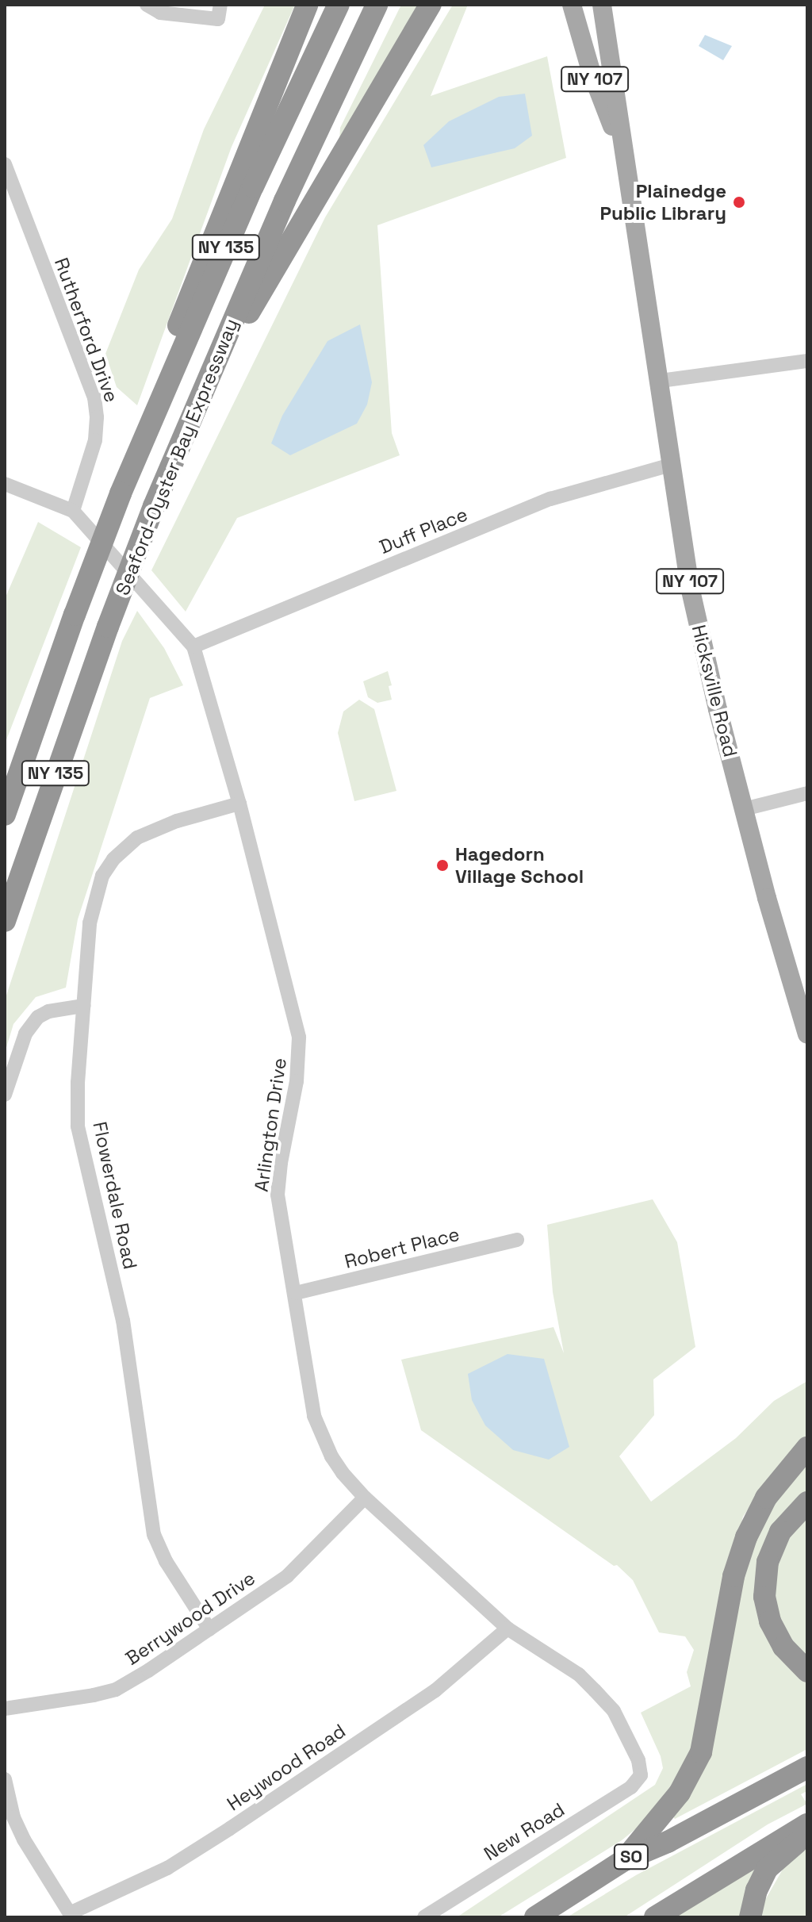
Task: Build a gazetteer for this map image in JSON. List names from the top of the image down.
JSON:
{
  "streets": {
    "highway": ["NY 135", "Seaford-Oyster Bay Expressway", "SO"],
    "main road": ["NY 107", "Hicksville Road"],
    "street": [
      "Rutherford Drive",
      "Duff Place",
      "Arlington Drive",
      "Flowerdale Road",
      "Robert Place",
      "Berrywood Drive",
      "Heywood Road",
      "New Road"
    ]
  },
  "crossings": [
    ["Rutherford Drive", "Arlington Drive"],
    ["Duff Place", "Hicksville Road"],
    ["Duff Place", "Arlington Drive"],
    ["Arlington Drive", "Flowerdale Road"],
    ["Arlington Drive", "Robert Place"],
    ["Arlington Drive", "Berrywood Drive"],
    ["Arlington Drive", "Heywood Road"],
    ["Arlington Drive", "New Road"],
    ["Flowerdale Road", "Berrywood Drive"]
  ],
  "places": ["Plainedge Public Library", "Hagedorn Village School"]
}
